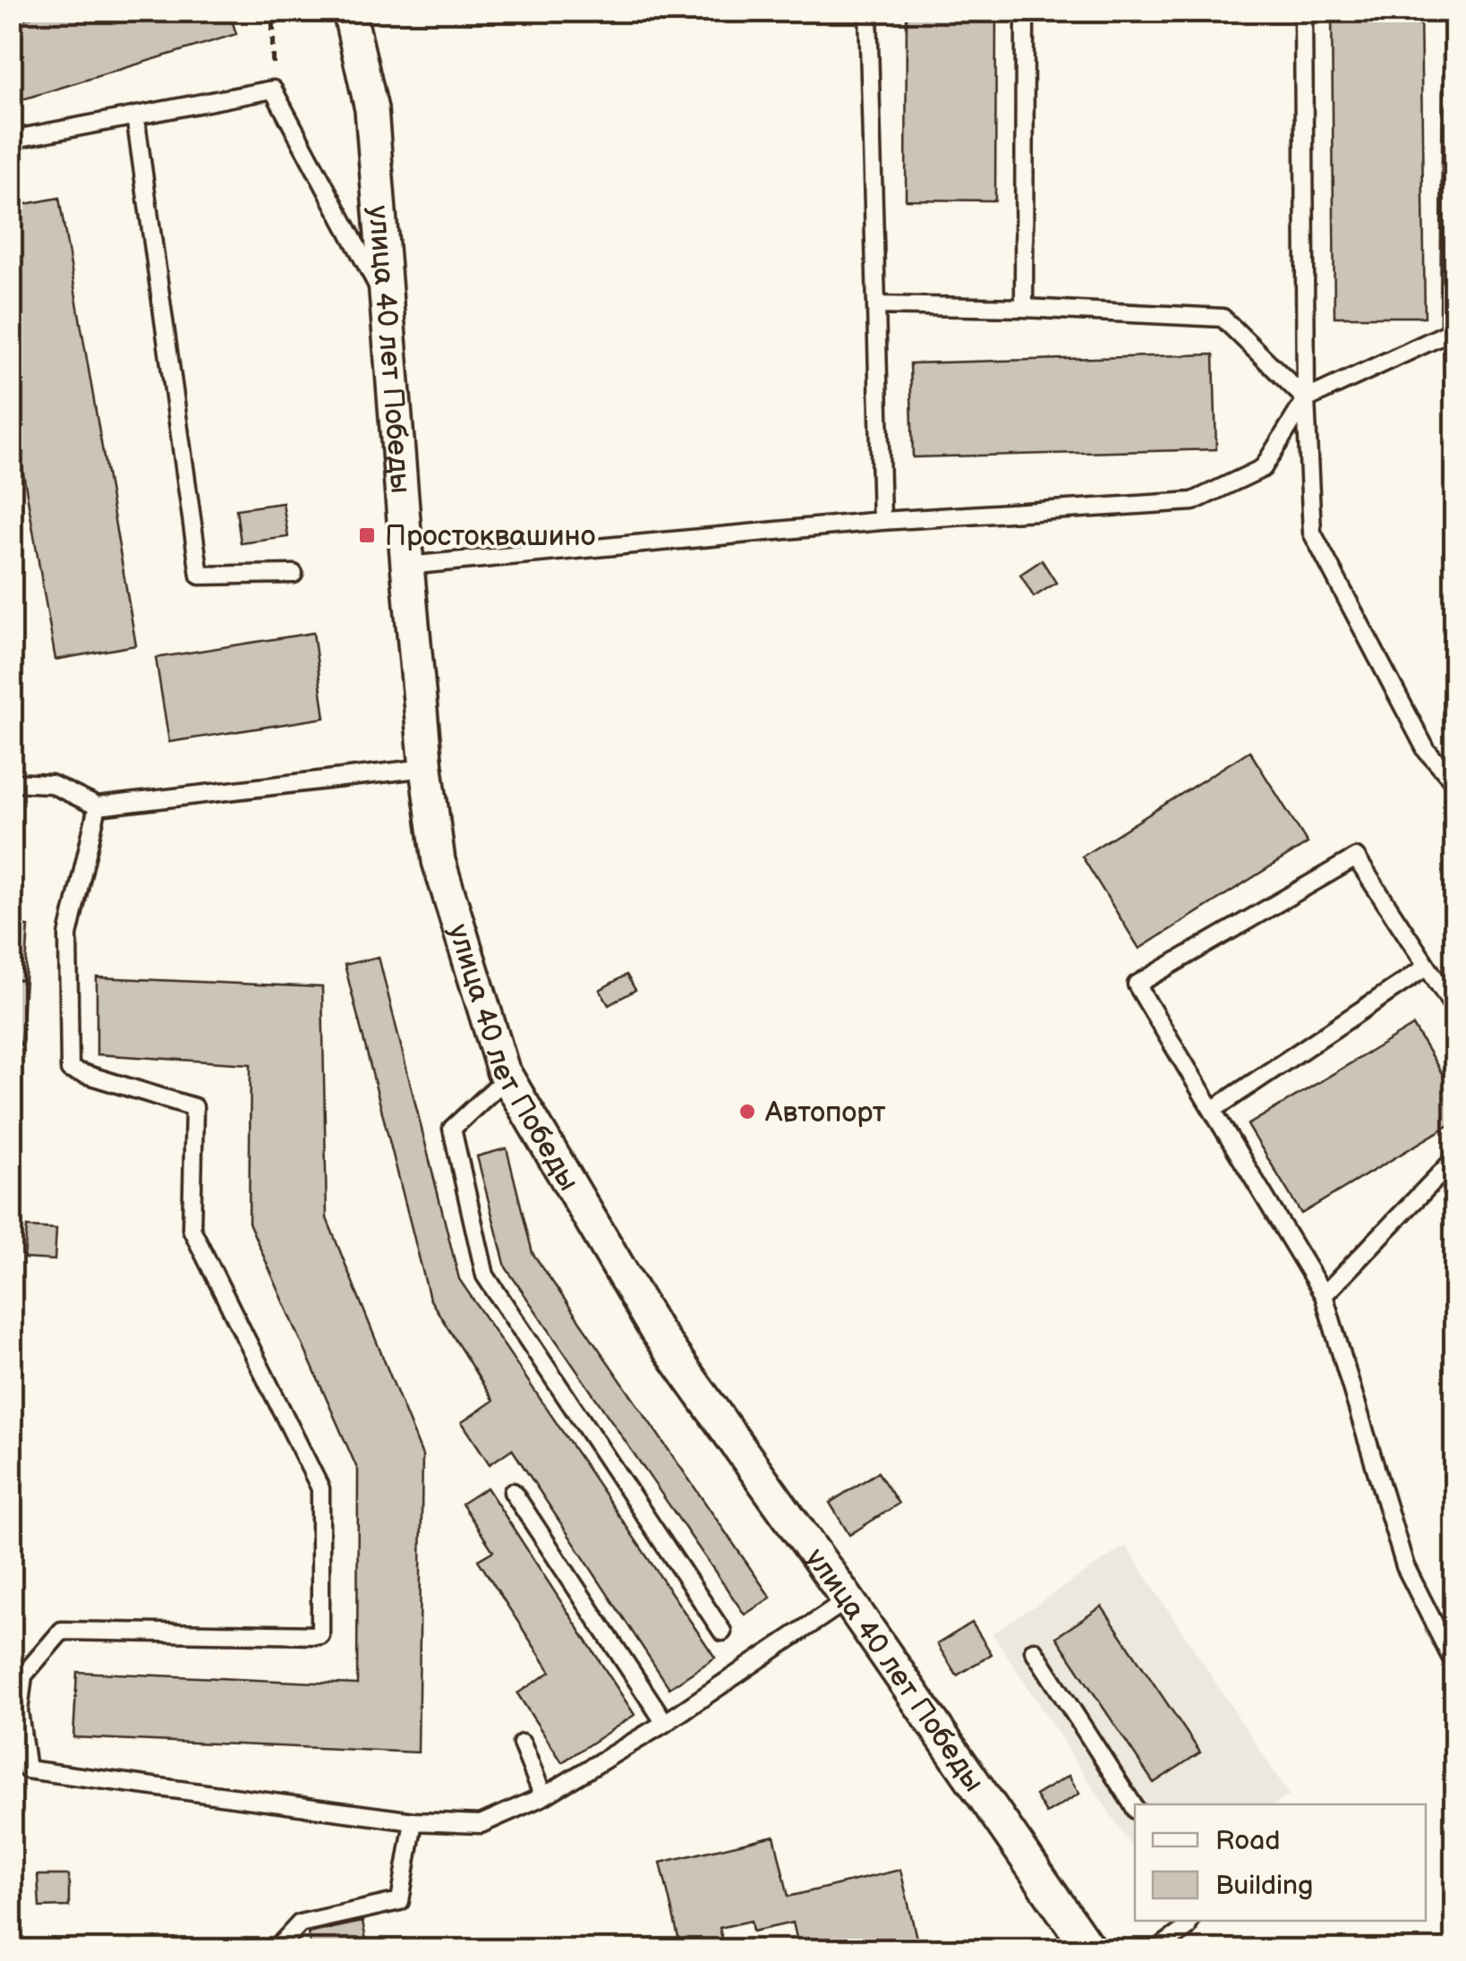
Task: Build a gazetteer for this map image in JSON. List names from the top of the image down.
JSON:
{
  "streets": {
    "street": ["улица 40 лет Победы"]
  },
  "places": {
    "transit": ["Простоквашино"],
    "other": ["Автопорт"]
  },
  "legend": ["Road", "Building"]
}
